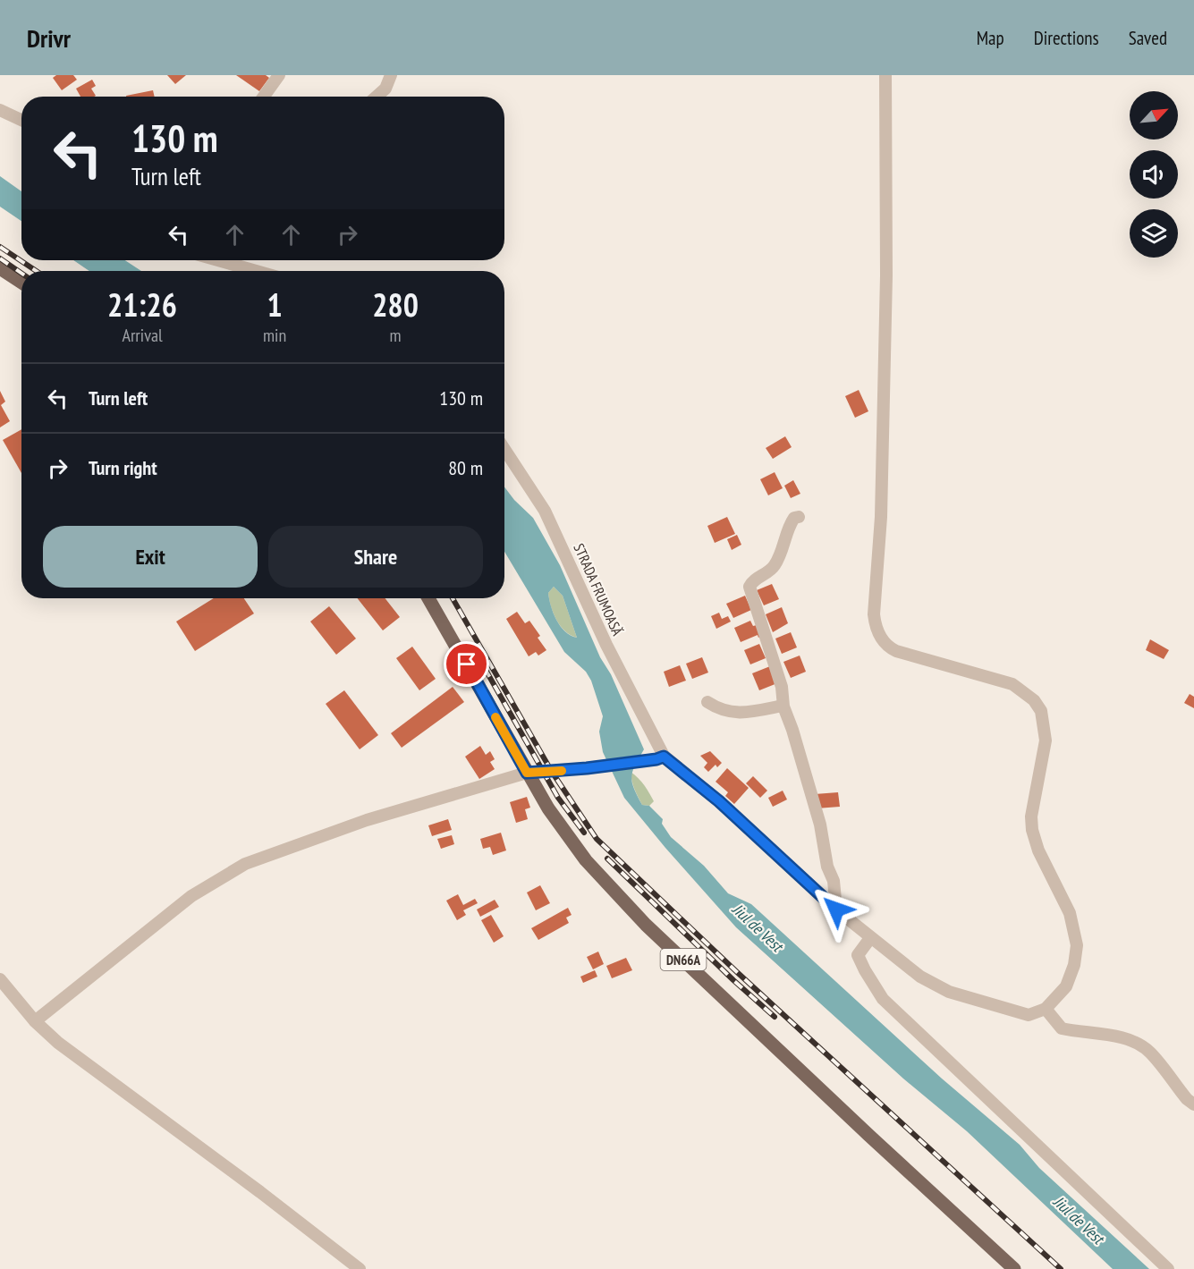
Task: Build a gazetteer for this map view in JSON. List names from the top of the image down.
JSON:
{
  "streets": {
    "main road": ["DN66A"],
    "street": ["STRADA FRUMOASĂ"]
  },
  "water": ["Jiul de Vest"],
  "north": "top right",
  "page": {
    "header": "Drivr",
    "nav": ["Map", "Directions", "Saved"],
    "turn": ["130 m", "Turn left"],
    "eta": [
      "21:26",
      "Arrival",
      "1",
      "min",
      "280",
      "m"
    ],
    "list": [
      {
        "name": "Turn left",
        "value": "130 m"
      },
      {
        "name": "Turn right",
        "value": "80 m"
      }
    ],
    "buttons": ["Exit", "Share"]
  }
}
